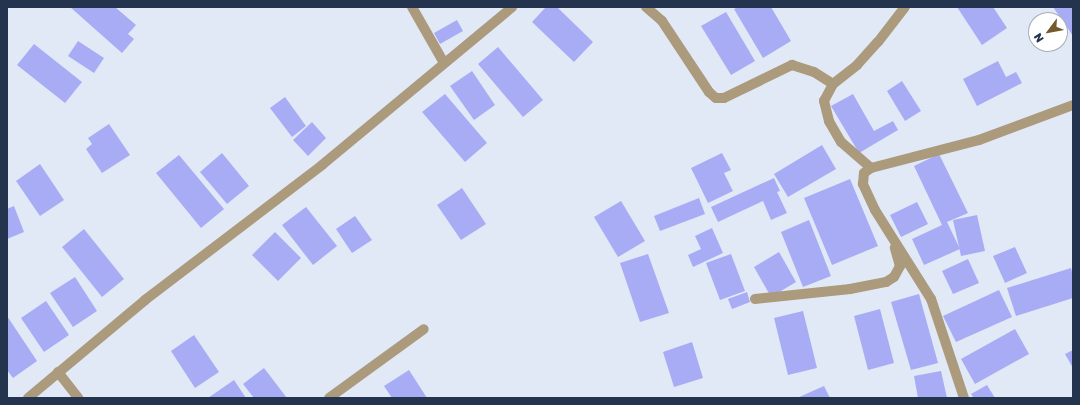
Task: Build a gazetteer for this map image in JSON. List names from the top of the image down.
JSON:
{
  "north": "bottom left"
}
